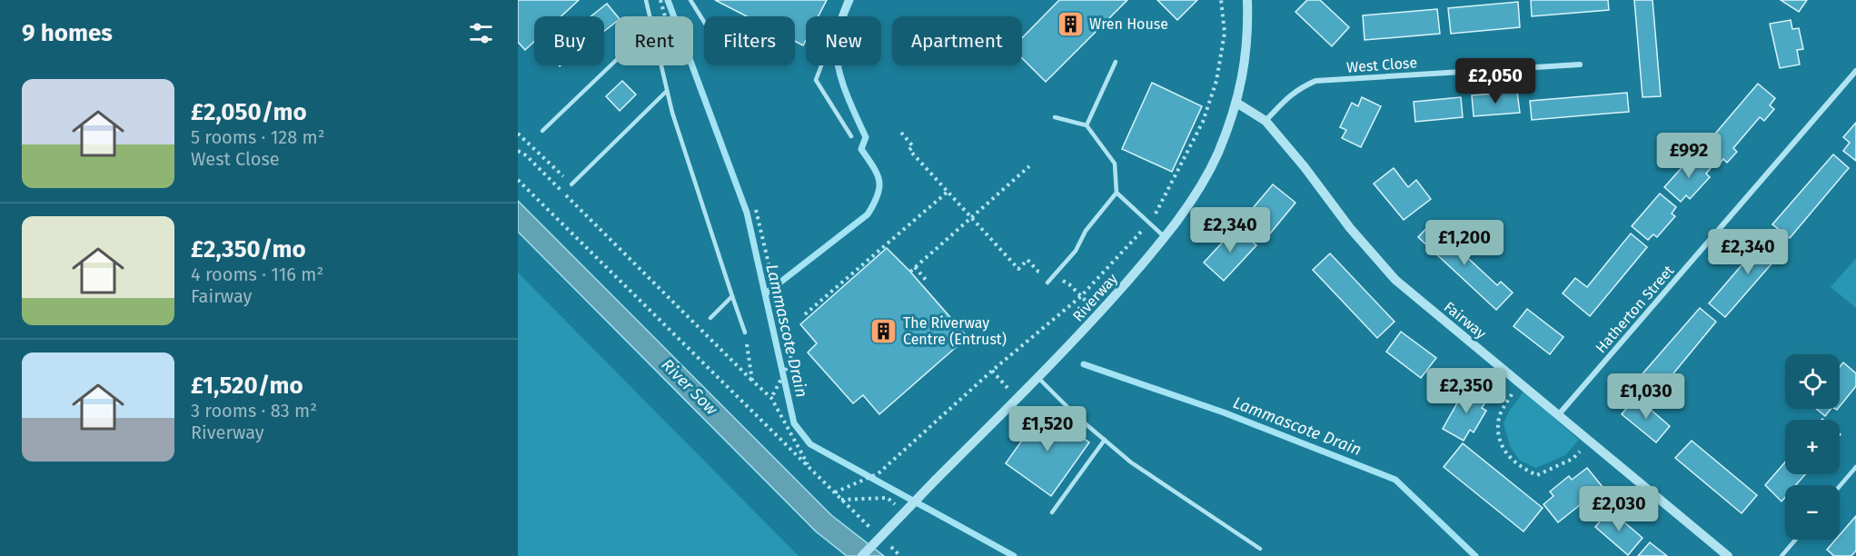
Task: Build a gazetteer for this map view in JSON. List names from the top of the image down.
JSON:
{
  "streets": {
    "street": [
      "West Close",
      "Riverway",
      "Hatherton Street",
      "Fairway"
    ]
  },
  "crossings": [
    ["West Close", "Fairway"],
    ["Riverway", "Fairway"],
    ["Hatherton Street", "Fairway"]
  ],
  "water": ["Lammascote Drain", "River Sow"],
  "places": {
    "building": ["Wren House", "The Riverway Centre (Entrust)"]
  },
  "page": {
    "heading": "9 homes",
    "chip": [
      "Buy",
      "Rent",
      "Filters",
      "New",
      "Apartment"
    ],
    "price": [
      "£2,050",
      "£992",
      "£2,340",
      "£1,200",
      "£2,340",
      "£2,350",
      "£1,030",
      "£1,520",
      "£2,030"
    ],
    "list": [
      {
        "name": "£2,050/mo",
        "note": "5 rooms · 128 m² · West Close"
      },
      {
        "name": "£2,350/mo",
        "note": "4 rooms · 116 m² · Fairway"
      },
      {
        "name": "£1,520/mo",
        "note": "3 rooms · 83 m² · Riverway"
      }
    ],
    "map_buttons": ["+", "−"]
  }
}
